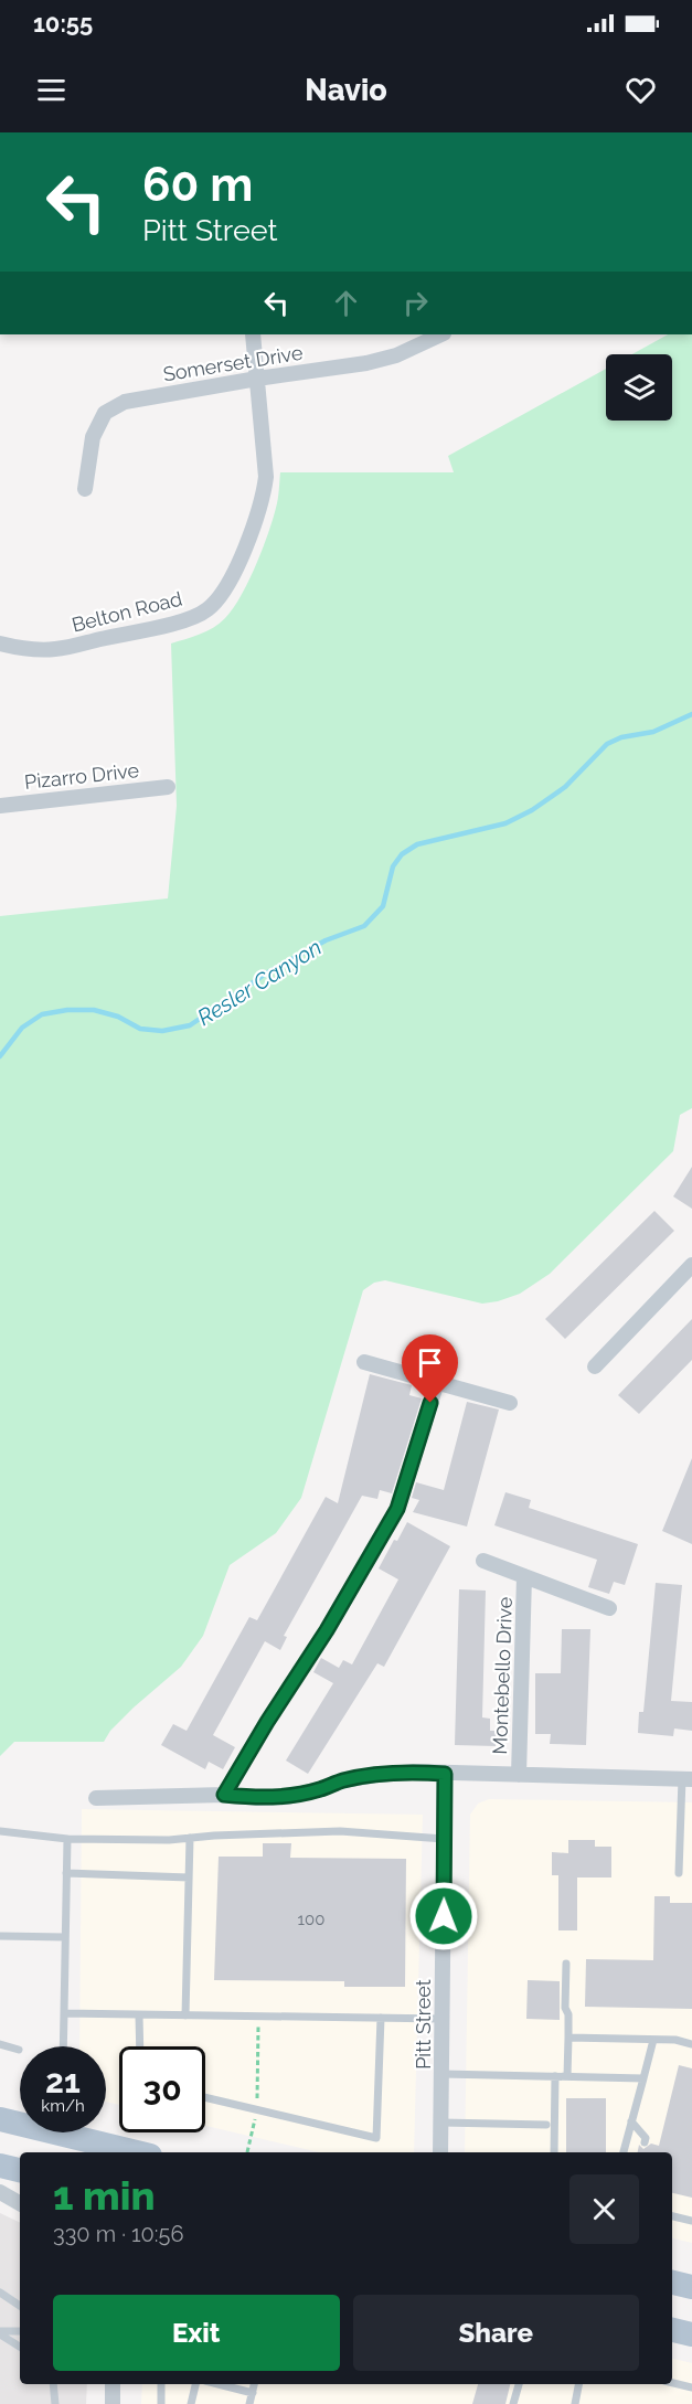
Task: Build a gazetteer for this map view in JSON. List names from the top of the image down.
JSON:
{
  "streets": {
    "street": [
      "Somerset Drive",
      "Belton Road",
      "Pizarro Drive",
      "Montebello Drive",
      "Pitt Street"
    ]
  },
  "crossings": [
    ["Somerset Drive", "Belton Road"]
  ],
  "water": ["Resler Canyon"],
  "house_numbers": ["100"],
  "page": {
    "status": "10:55",
    "header": "Navio",
    "turn": ["60 m", "Pitt Street"],
    "speed": "21 km/h",
    "limit": "30",
    "heading": ["1 min", "330 m · 10:56"],
    "buttons": ["Exit", "Share"]
  }
}
